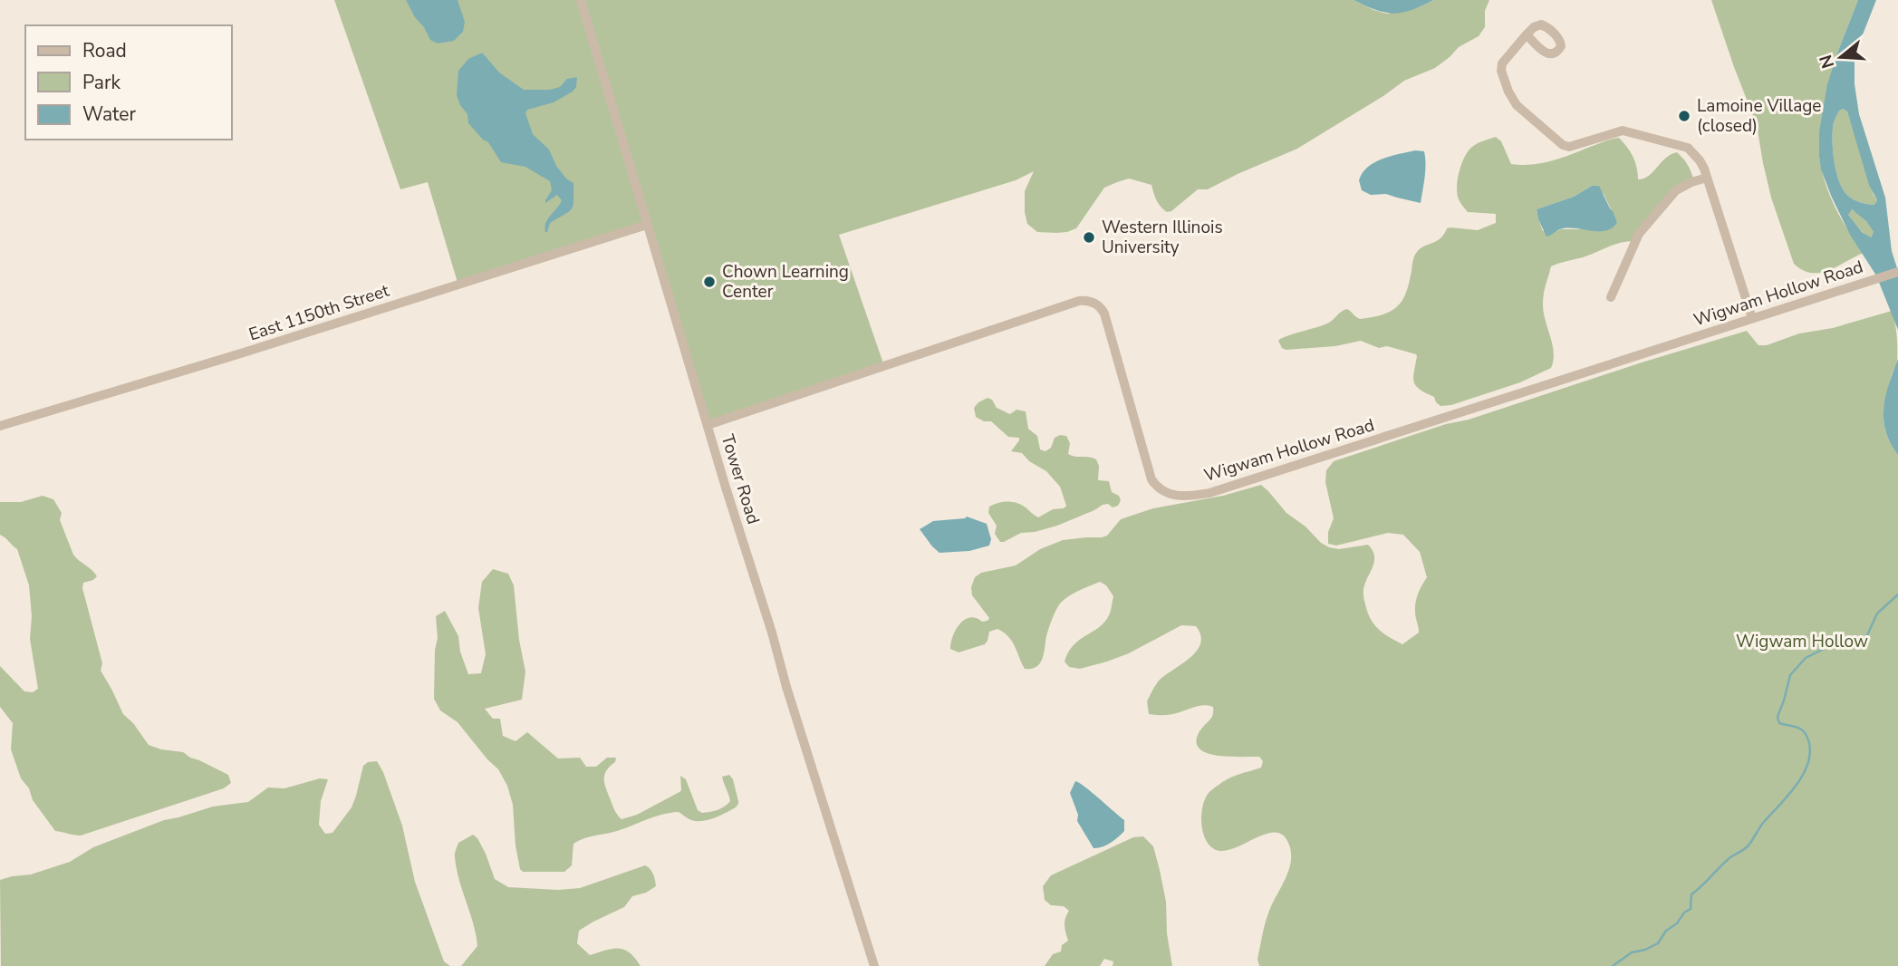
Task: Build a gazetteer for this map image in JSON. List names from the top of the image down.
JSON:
{
  "streets": {
    "street": ["Wigwam Hollow Road", "East 1150th Street", "Tower Road"]
  },
  "crossings": [
    ["Wigwam Hollow Road", "Tower Road"],
    ["East 1150th Street", "Tower Road"]
  ],
  "parks": ["Wigwam Hollow"],
  "places": ["Lamoine Village (closed)", "Western Illinois University", "Chown Learning Center"],
  "legend": ["Road", "Park", "Water"],
  "north": "left"
}
